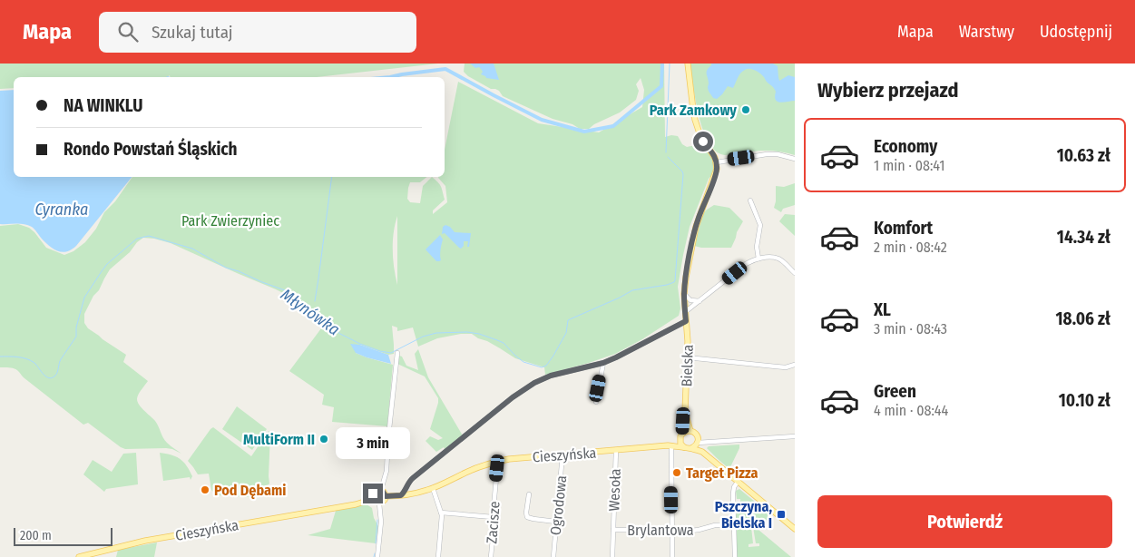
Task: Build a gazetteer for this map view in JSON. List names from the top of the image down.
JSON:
{
  "streets": {
    "main road": ["Bielska", "Cieszyńska"],
    "street": [
      "Wesoła",
      "Ogrodowa",
      "Zacisze",
      "Brylantowa"
    ]
  },
  "crossings": [
    ["Bielska", "Cieszyńska"],
    ["Cieszyńska", "Wesoła"],
    ["Cieszyńska", "Ogrodowa"],
    ["Cieszyńska", "Zacisze"],
    ["Wesoła", "Brylantowa"]
  ],
  "water": ["Cyranka", "Młynówka"],
  "parks": ["Park Zwierzyniec"],
  "places": {
    "other": [
      "Park Zamkowy",
      "MultiForm II",
      "Target Pizza",
      "Pod Dębami"
    ],
    "transit": ["Pszczyna, Bielska I"]
  },
  "scale_bar": "200 m",
  "page": {
    "header": "Mapa",
    "search": "Szukaj tutaj",
    "nav": ["Mapa", "Warstwy", "Udostępnij"],
    "heading": "Wybierz przejazd",
    "banner": ["NA WINKLU", "Rondo Powstań Śląskich"],
    "list": [
      {
        "name": "Economy",
        "note": "1 min · 08:41",
        "value": "10.63 zł"
      },
      {
        "name": "Komfort",
        "note": "2 min · 08:42",
        "value": "14.34 zł"
      },
      {
        "name": "XL",
        "note": "3 min · 08:43",
        "value": "18.06 zł"
      },
      {
        "name": "Green",
        "note": "4 min · 08:44",
        "value": "10.10 zł"
      }
    ],
    "bubble": "3 min",
    "buttons": "Potwierdź",
    "scale": "200 m"
  }
}
